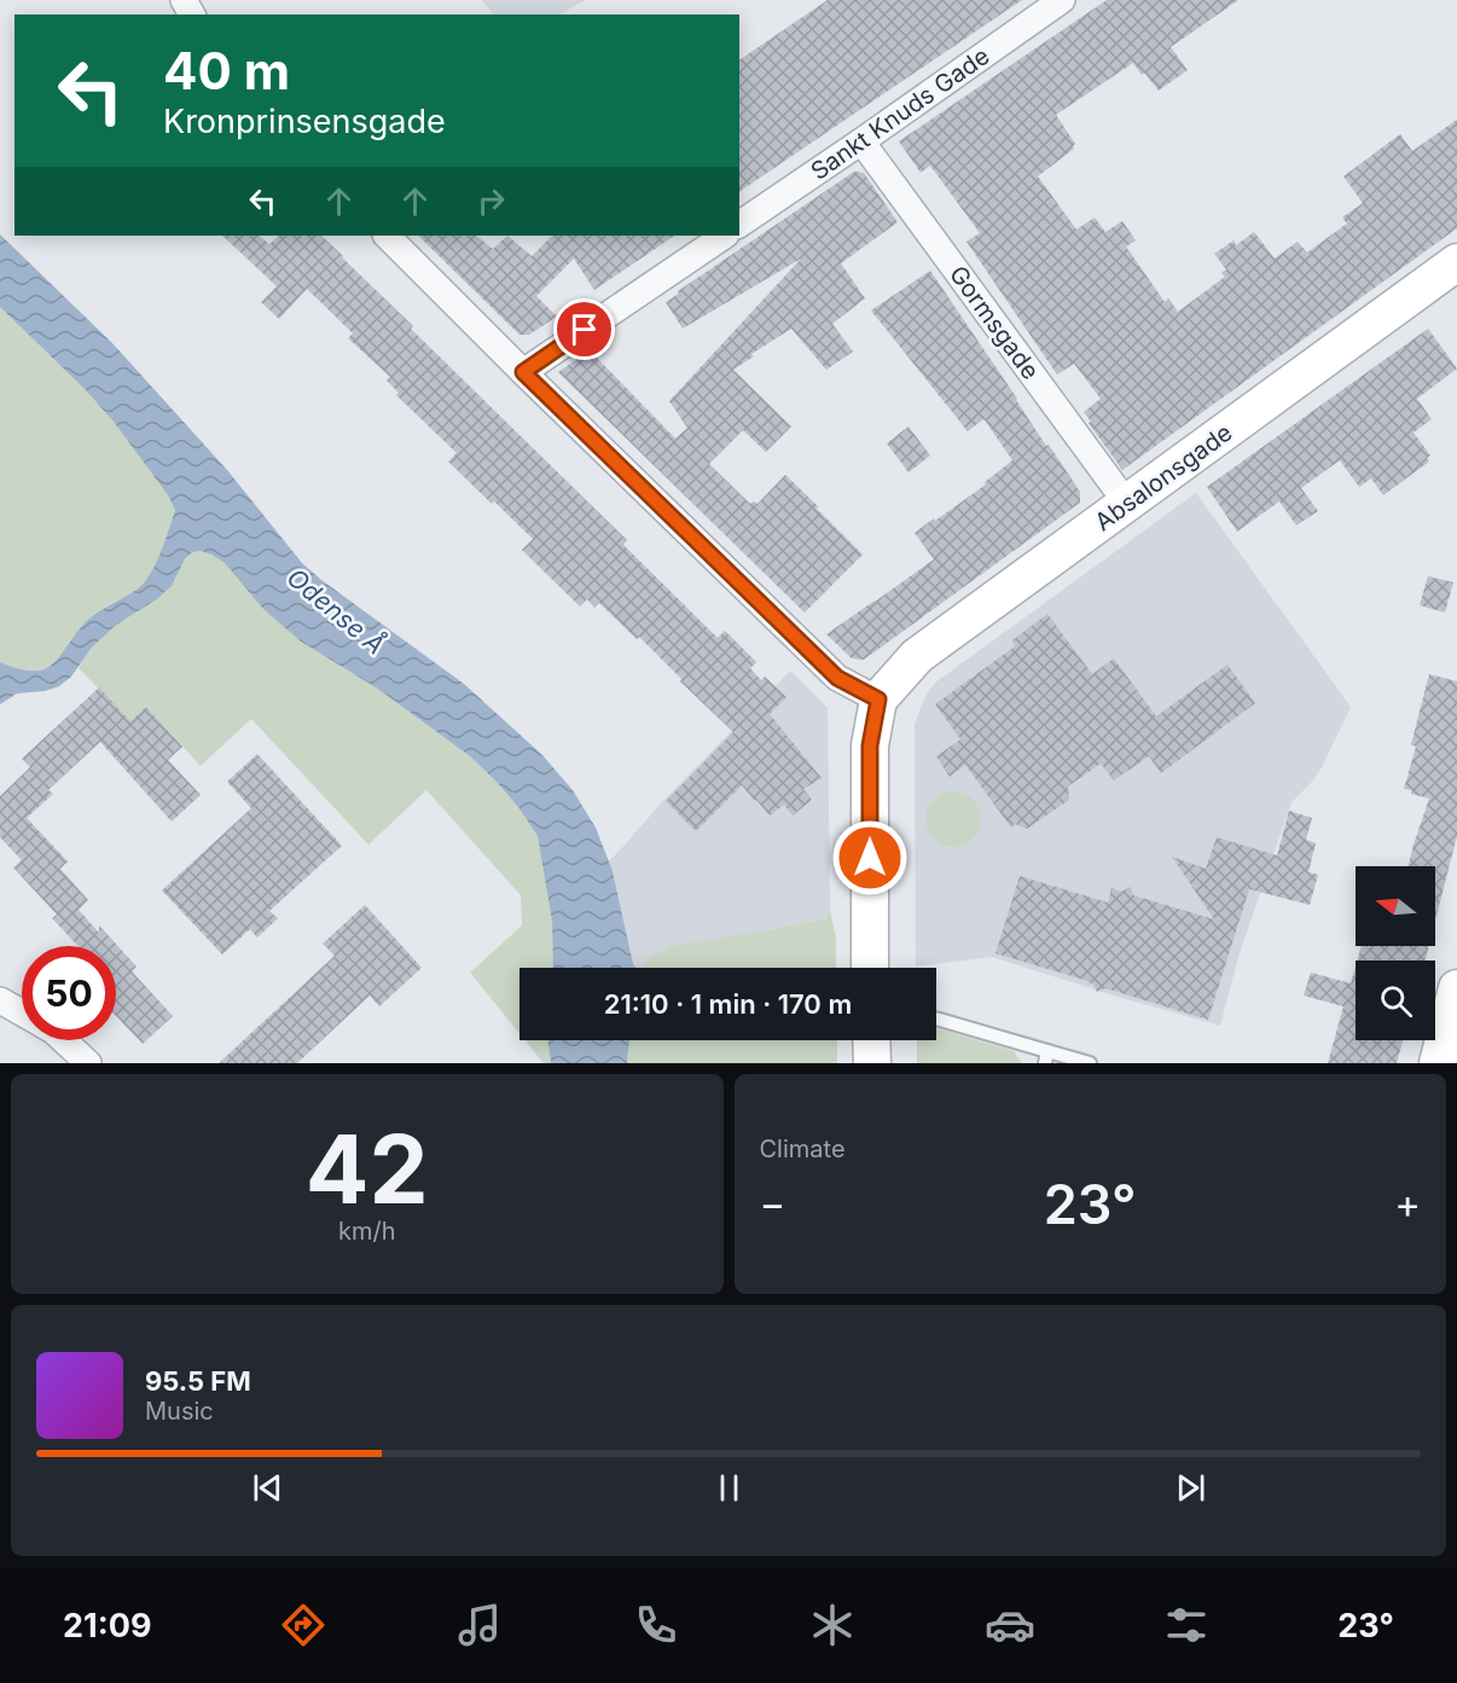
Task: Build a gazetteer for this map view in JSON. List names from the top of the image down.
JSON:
{
  "streets": {
    "main road": ["Absalonsgade"],
    "street": ["Sankt Knuds Gade", "Gormsgade"]
  },
  "crossings": [
    ["Sankt Knuds Gade", "Gormsgade"],
    ["Gormsgade", "Absalonsgade"]
  ],
  "water": ["Odense Å"],
  "north": "left",
  "page": {
    "turn": ["40 m", "Kronprinsensgade"],
    "limit": "50",
    "trip": "21:10 · 1 min · 170 m",
    "tile": [
      ["42", "km/h"],
      "Climate"
    ],
    "heat": ["−", "23°", "+"],
    "song": ["95.5 FM", "Music"],
    "tabs": ["21:09", "23°"]
  }
}
